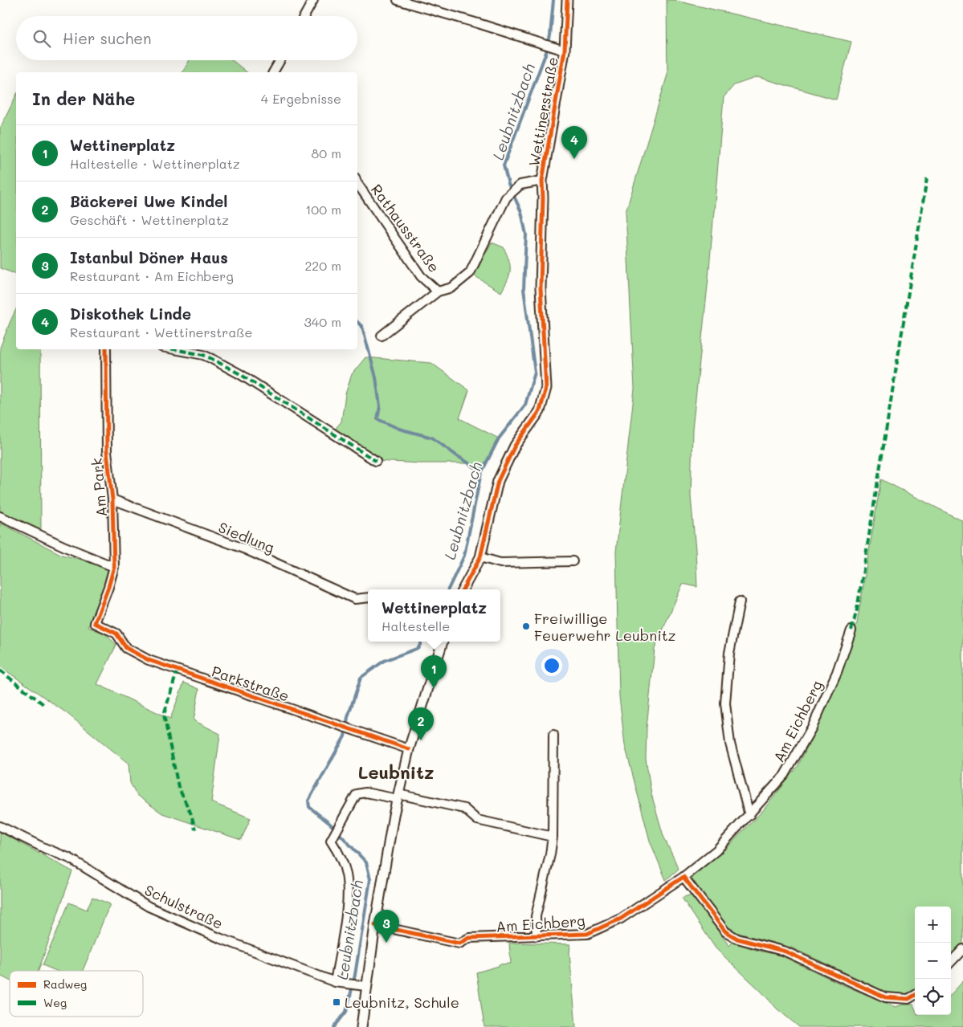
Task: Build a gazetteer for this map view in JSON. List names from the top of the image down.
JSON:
{
  "streets": {
    "street": [
      "Wettinerstraße",
      "Rathausstraße",
      "Am Park",
      "Siedlung",
      "Parkstraße",
      "Am Eichberg",
      "Schulstraße"
    ]
  },
  "crossings": [
    ["Wettinerstraße", "Rathausstraße"],
    ["Am Park", "Siedlung"],
    ["Am Park", "Parkstraße"]
  ],
  "districts": ["Leubnitz"],
  "water": ["Leubnitzbach"],
  "places": {
    "other": ["Freiwillige Feuerwehr Leubnitz"],
    "transit": ["Leubnitz, Schule"]
  },
  "legend": ["Radweg", "Weg"],
  "page": {
    "search": "Hier suchen",
    "heading": ["In der Nähe", "4 Ergebnisse"],
    "list": [
      {
        "mark": "1",
        "name": "Wettinerplatz",
        "note": "Haltestelle · Wettinerplatz",
        "value": "80 m"
      },
      {
        "mark": "2",
        "name": "Bäckerei Uwe Kindel",
        "note": "Geschäft · Wettinerplatz",
        "value": "100 m"
      },
      {
        "mark": "3",
        "name": "Istanbul Döner Haus",
        "note": "Restaurant · Am Eichberg",
        "value": "220 m"
      },
      {
        "mark": "4",
        "name": "Diskothek Linde",
        "note": "Restaurant · Wettinerstraße",
        "value": "340 m"
      }
    ],
    "pins": [
      "4",
      "1",
      "2",
      "3"
    ],
    "popup": ["Wettinerplatz", "Haltestelle"],
    "map_buttons": ["+", "−"]
  }
}
